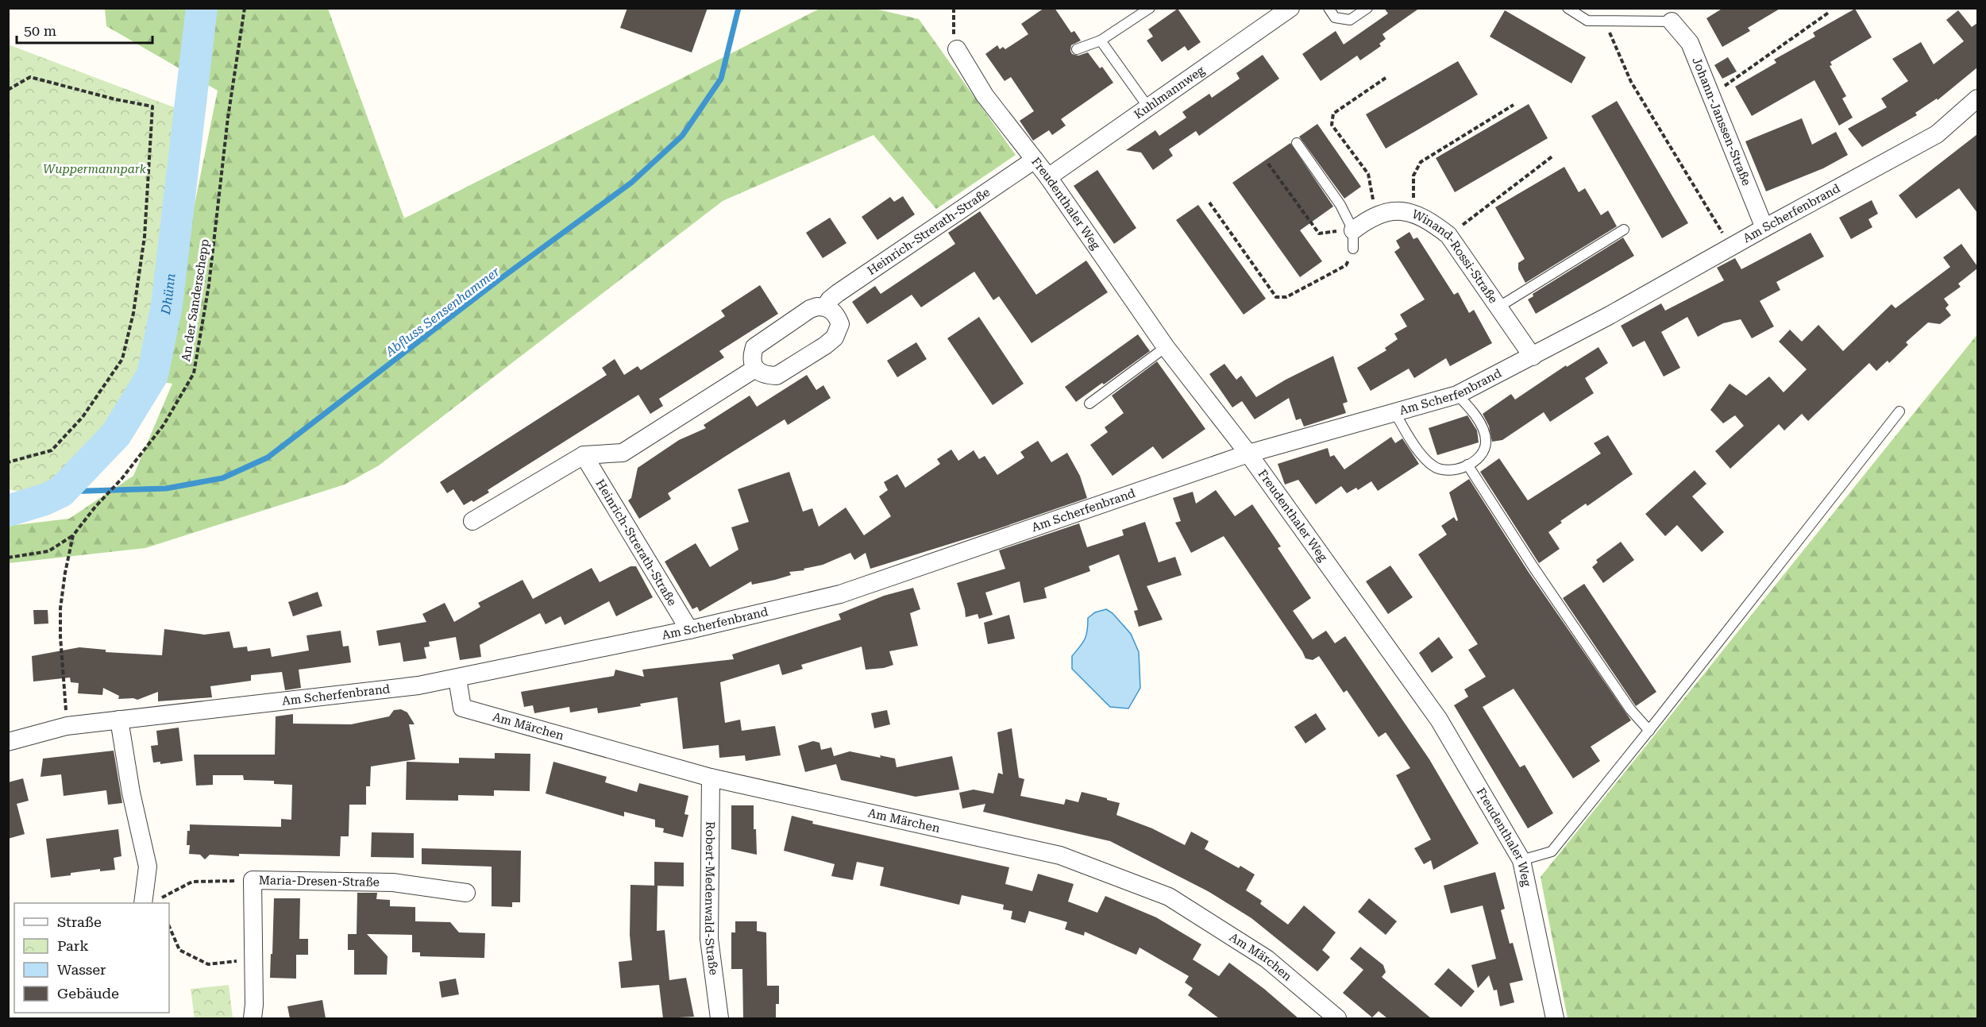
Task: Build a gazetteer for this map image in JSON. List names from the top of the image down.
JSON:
{
  "streets": {
    "street": [
      "Kuhlmannweg",
      "Johann-Janssen-Straße",
      "Freudenthaler Weg",
      "Am Scherfenbrand",
      "Heinrich-Strerath-Straße",
      "Winand-Rossi-Straße",
      "Am Märchen",
      "Maria-Dresen-Straße",
      "Robert-Medenwald-Straße"
    ],
    "path": ["An der Sanderschepp"]
  },
  "crossings": [
    ["Kuhlmannweg", "Freudenthaler Weg"],
    ["Johann-Janssen-Straße", "Am Scherfenbrand"],
    ["Freudenthaler Weg", "Am Scherfenbrand"],
    ["Freudenthaler Weg", "Heinrich-Strerath-Straße"],
    ["Am Scherfenbrand", "Heinrich-Strerath-Straße"],
    ["Am Scherfenbrand", "Winand-Rossi-Straße"],
    ["Am Scherfenbrand", "An der Sanderschepp"],
    ["Am Scherfenbrand", "Am Märchen"],
    ["Am Märchen", "Robert-Medenwald-Straße"]
  ],
  "water": ["Dhünn", "Abfluss Sensenhammer"],
  "parks": ["Wuppermannpark"],
  "legend": [
    "Straße",
    "Park",
    "Wasser",
    "Gebäude"
  ],
  "scale_bar": "50 m"
}
